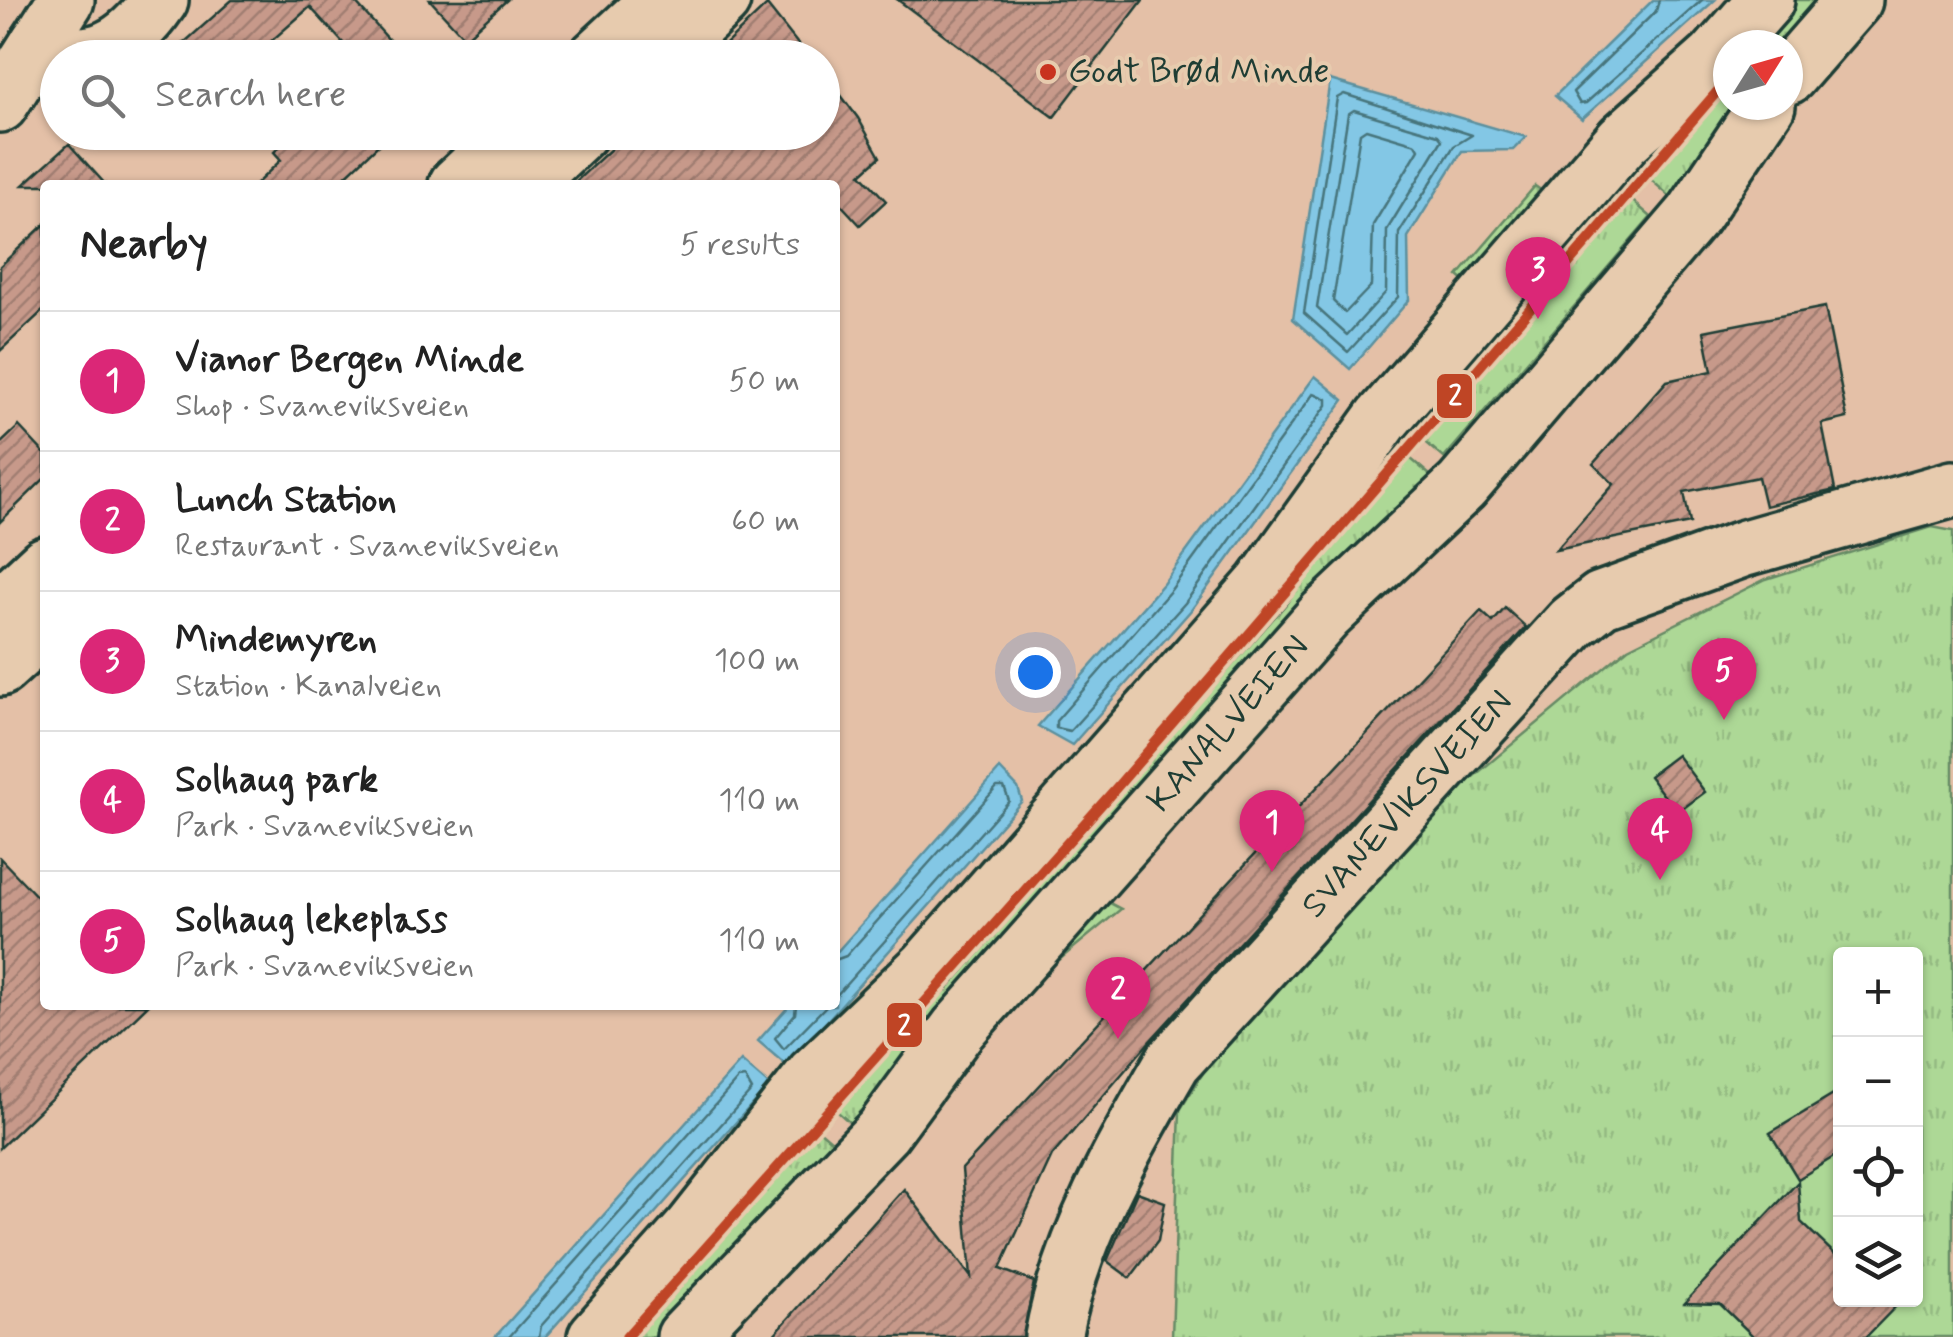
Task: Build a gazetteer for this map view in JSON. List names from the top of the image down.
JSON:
{
  "streets": {
    "main road": ["KANALVEIEN", "SVANEVIKSVEIEN"]
  },
  "places": ["Godt Brød Minde"],
  "lines": ["transit line 2"],
  "north": "top right",
  "page": {
    "search": "Search here",
    "heading": ["Nearby", "5 results"],
    "pins": [
      "3",
      "5",
      "1",
      "4",
      "2"
    ],
    "list": [
      {
        "mark": "1",
        "name": "Vianor Bergen Minde",
        "note": "Shop · Svaneviksveien",
        "value": "50 m"
      },
      {
        "mark": "2",
        "name": "Lunch Station",
        "note": "Restaurant · Svaneviksveien",
        "value": "60 m"
      },
      {
        "mark": "3",
        "name": "Mindemyren",
        "note": "Station · Kanalveien",
        "value": "100 m"
      },
      {
        "mark": "4",
        "name": "Solhaug park",
        "note": "Park · Svaneviksveien",
        "value": "110 m"
      },
      {
        "mark": "5",
        "name": "Solhaug lekeplass",
        "note": "Park · Svaneviksveien",
        "value": "110 m"
      }
    ],
    "map_buttons": ["+", "−"]
  }
}
